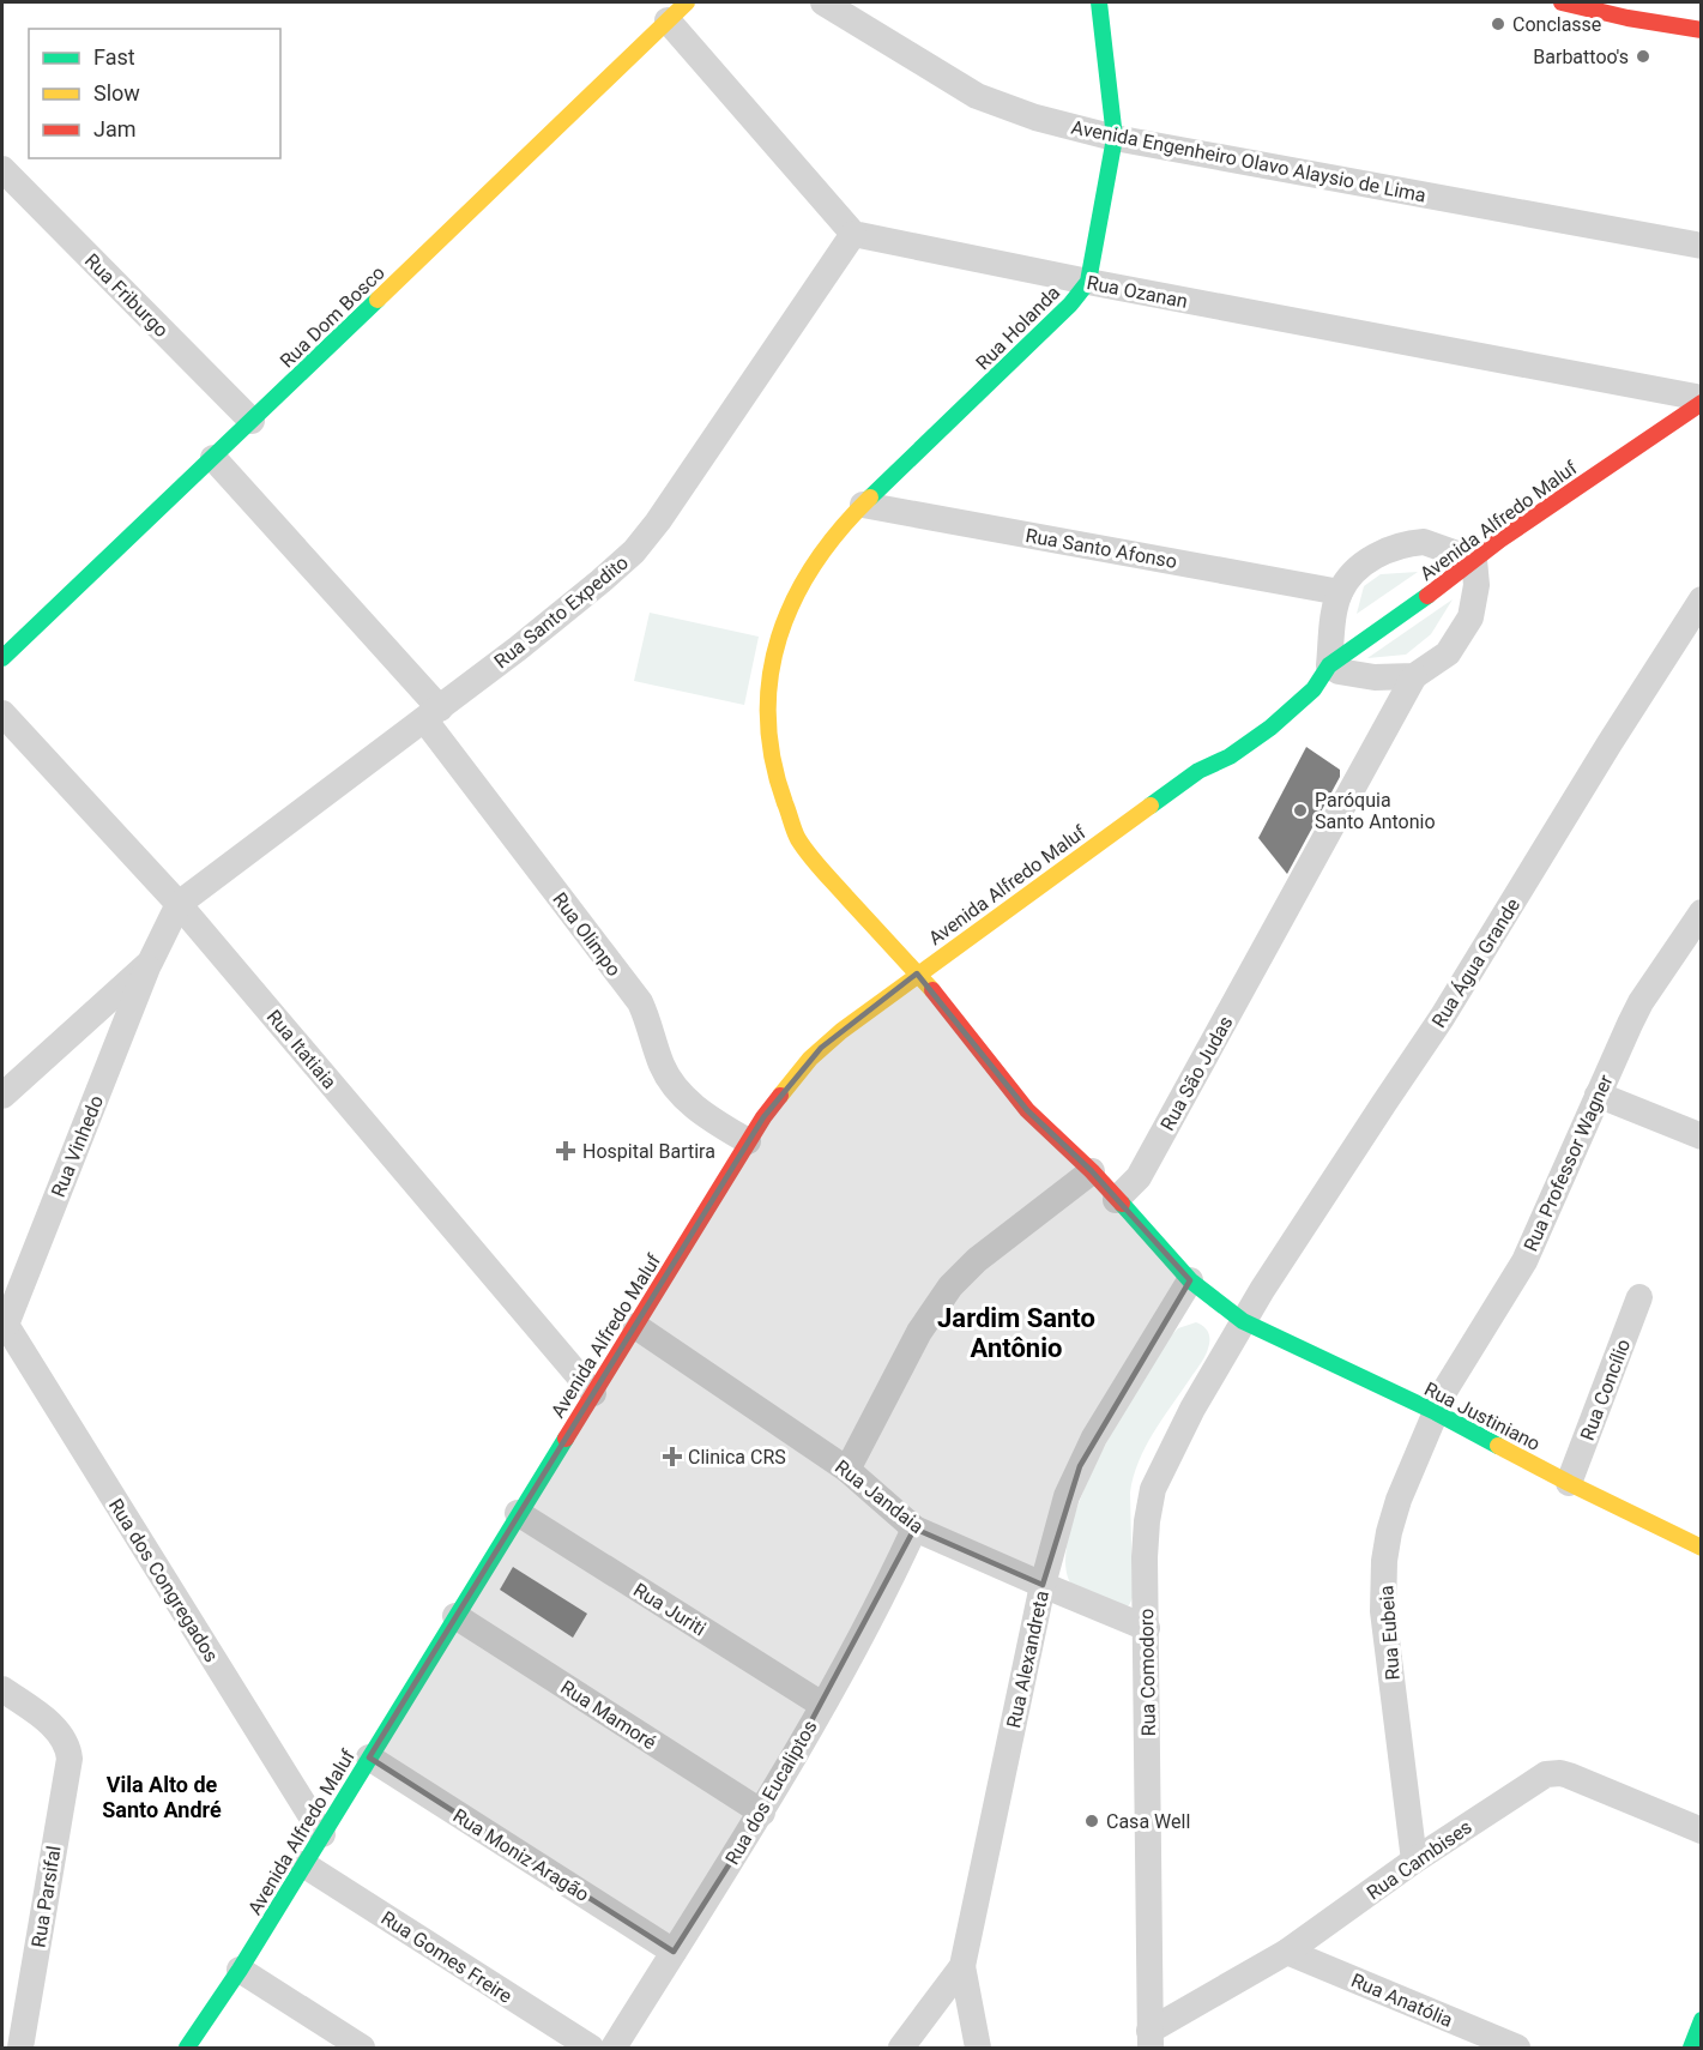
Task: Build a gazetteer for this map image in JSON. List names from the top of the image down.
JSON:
{
  "streets": {
    "street": [
      "Avenida Engenheiro Olavo Alaysio de Lima",
      "Rua Ozanan",
      "Rua Friburgo",
      "Rua Dom Bosco",
      "Rua Holanda",
      "Avenida Alfredo Maluf",
      "Rua Santo Afonso",
      "Rua Santo Expedito",
      "Rua Olimpo",
      "Rua Água Grande",
      "Rua Itatiaia",
      "Rua São Judas",
      "Rua Vinhedo",
      "Rua Professor Wagner",
      "Rua Concílio",
      "Rua Justiniano",
      "Rua Jandaia",
      "Rua dos Congregados",
      "Rua Juriti",
      "Rua Eubeia",
      "Rua Alexandreta",
      "Rua Comodoro",
      "Rua Mamoré",
      "Rua dos Eucaliptos",
      "Rua Moniz Aragão",
      "Rua Cambises",
      "Rua Parsifal",
      "Rua Gomes Freire",
      "Rua Anatólia"
    ]
  },
  "crossings": [
    ["Avenida Engenheiro Olavo Alaysio de Lima", "Rua Holanda"],
    ["Rua Ozanan", "Rua Holanda"],
    ["Rua Ozanan", "Avenida Alfredo Maluf"],
    ["Rua Ozanan", "Rua Santo Expedito"],
    ["Rua Friburgo", "Rua Dom Bosco"],
    ["Rua Dom Bosco", "Rua Olimpo"],
    ["Rua Holanda", "Avenida Alfredo Maluf"],
    ["Rua Holanda", "Rua Santo Afonso"],
    ["Avenida Alfredo Maluf", "Rua Olimpo"],
    ["Avenida Alfredo Maluf", "Rua Itatiaia"],
    ["Avenida Alfredo Maluf", "Rua Jandaia"],
    ["Avenida Alfredo Maluf", "Rua dos Congregados"],
    ["Avenida Alfredo Maluf", "Rua Juriti"],
    ["Avenida Alfredo Maluf", "Rua Mamoré"],
    ["Avenida Alfredo Maluf", "Rua Moniz Aragão"],
    ["Avenida Alfredo Maluf", "Rua Gomes Freire"],
    ["Rua Santo Expedito", "Rua Olimpo"],
    ["Rua Santo Expedito", "Rua Itatiaia"],
    ["Rua Santo Expedito", "Rua Vinhedo"],
    ["Rua Água Grande", "Rua Justiniano"],
    ["Rua Água Grande", "Rua Comodoro"],
    ["Rua Itatiaia", "Rua Vinhedo"],
    ["Rua São Judas", "Rua Justiniano"],
    ["Rua Vinhedo", "Rua dos Congregados"],
    ["Rua Professor Wagner", "Rua Justiniano"],
    ["Rua Professor Wagner", "Rua Eubeia"],
    ["Rua Concílio", "Rua Justiniano"],
    ["Rua Justiniano", "Rua Eubeia"],
    ["Rua Justiniano", "Rua Alexandreta"],
    ["Rua Justiniano", "Rua Comodoro"],
    ["Rua Jandaia", "Rua Alexandreta"],
    ["Rua Jandaia", "Rua Comodoro"],
    ["Rua Jandaia", "Rua dos Eucaliptos"],
    ["Rua Juriti", "Rua dos Eucaliptos"],
    ["Rua Eubeia", "Rua Cambises"],
    ["Rua Comodoro", "Rua Cambises"],
    ["Rua Mamoré", "Rua dos Eucaliptos"],
    ["Rua dos Eucaliptos", "Rua Moniz Aragão"],
    ["Rua Cambises", "Rua Anatólia"]
  ],
  "districts": ["Jardim Santo Antônio", "Vila Alto de Santo André"],
  "places": {
    "other": [
      "Conclasse",
      "Barbattoo's",
      "Paróquia Santo Antonio",
      "Casa Well"
    ],
    "health": ["Hospital Bartira", "Clinica CRS"]
  },
  "legend": ["Fast", "Slow", "Jam"]
}
